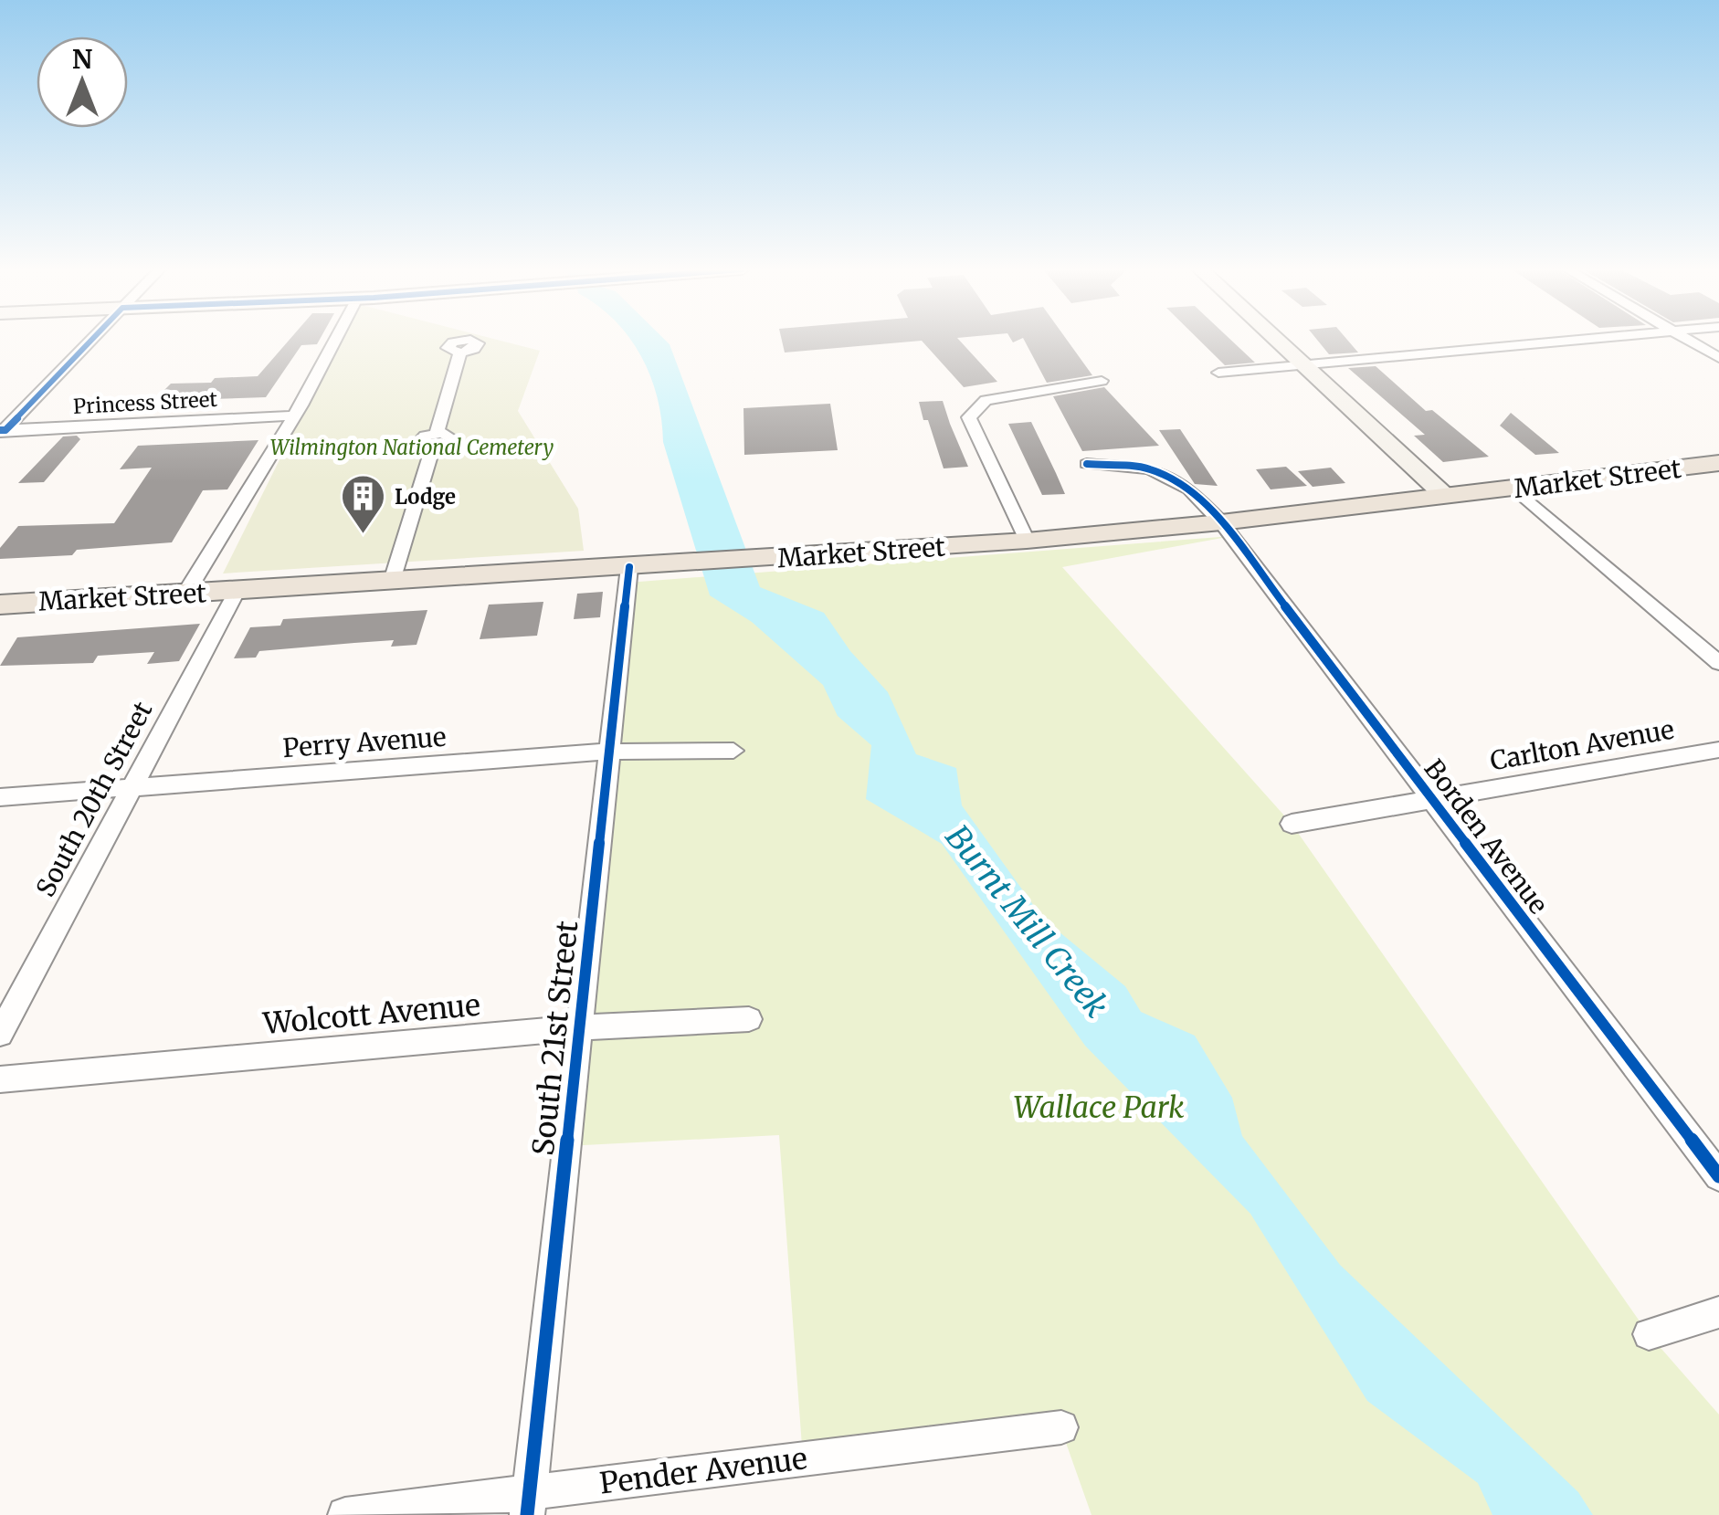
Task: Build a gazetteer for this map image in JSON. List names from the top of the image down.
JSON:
{
  "streets": {
    "main road": ["Market Street"],
    "street": [
      "Princess Street",
      "Perry Avenue",
      "Carlton Avenue",
      "South 20th Street",
      "Borden Avenue",
      "Wolcott Avenue",
      "South 21st Street",
      "Pender Avenue"
    ]
  },
  "crossings": [
    ["Market Street", "South 20th Street"],
    ["Market Street", "Borden Avenue"],
    ["Market Street", "South 21st Street"],
    ["Perry Avenue", "South 20th Street"],
    ["Perry Avenue", "South 21st Street"],
    ["Carlton Avenue", "Borden Avenue"],
    ["Wolcott Avenue", "South 21st Street"],
    ["South 21st Street", "Pender Avenue"]
  ],
  "water": ["Burnt Mill Creek"],
  "parks": ["Wilmington National Cemetery", "Wallace Park"],
  "places": {
    "building": ["Lodge"]
  },
  "north": "top"
}
